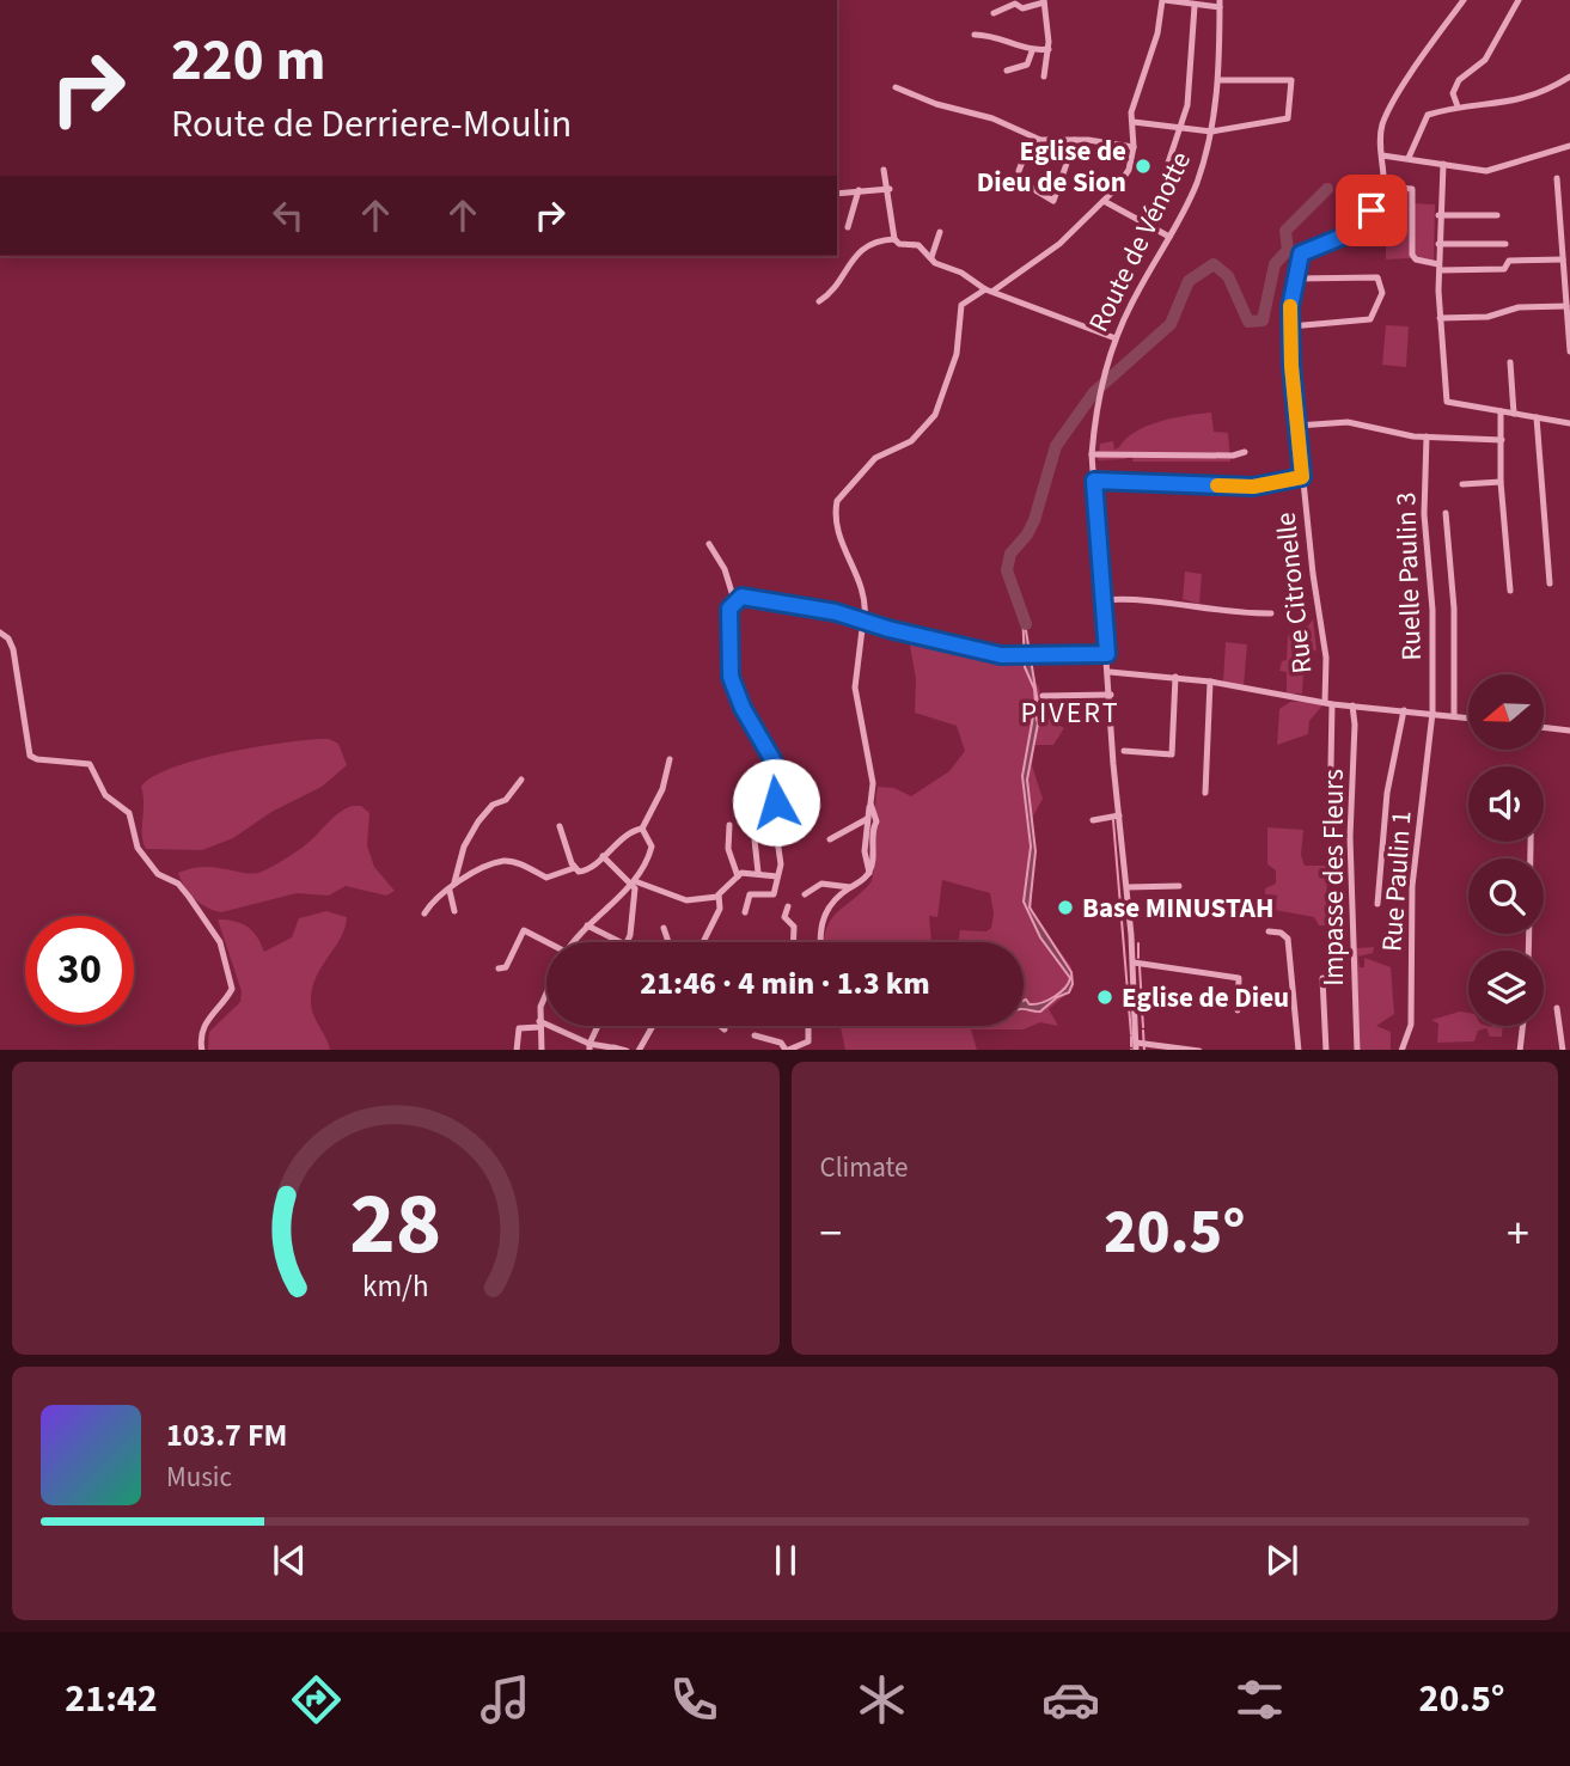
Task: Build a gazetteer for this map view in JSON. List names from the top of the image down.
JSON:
{
  "streets": {
    "street": [
      "Route de Vénotte",
      "Ruelle Paulin 3",
      "Rue Citronelle",
      "Impasse des Fleurs",
      "Rue Paulin 1"
    ]
  },
  "crossings": [
    ["Ruelle Paulin 3", "Rue Paulin 1"]
  ],
  "districts": ["PIVERT"],
  "places": ["Eglise de Dieu de Sion", "Base MINUSTAH", "Eglise de Dieu"],
  "north": "left",
  "page": {
    "turn": ["220 m", "Route de Derriere-Moulin"],
    "limit": "30",
    "trip": "21:46 · 4 min · 1.3 km",
    "tile": "Climate",
    "heat": ["−", "20.5°", "+"],
    "song": ["103.7 FM", "Music"],
    "tabs": ["21:42", "20.5°"],
    "gauge": ["28", "km/h"]
  }
}
